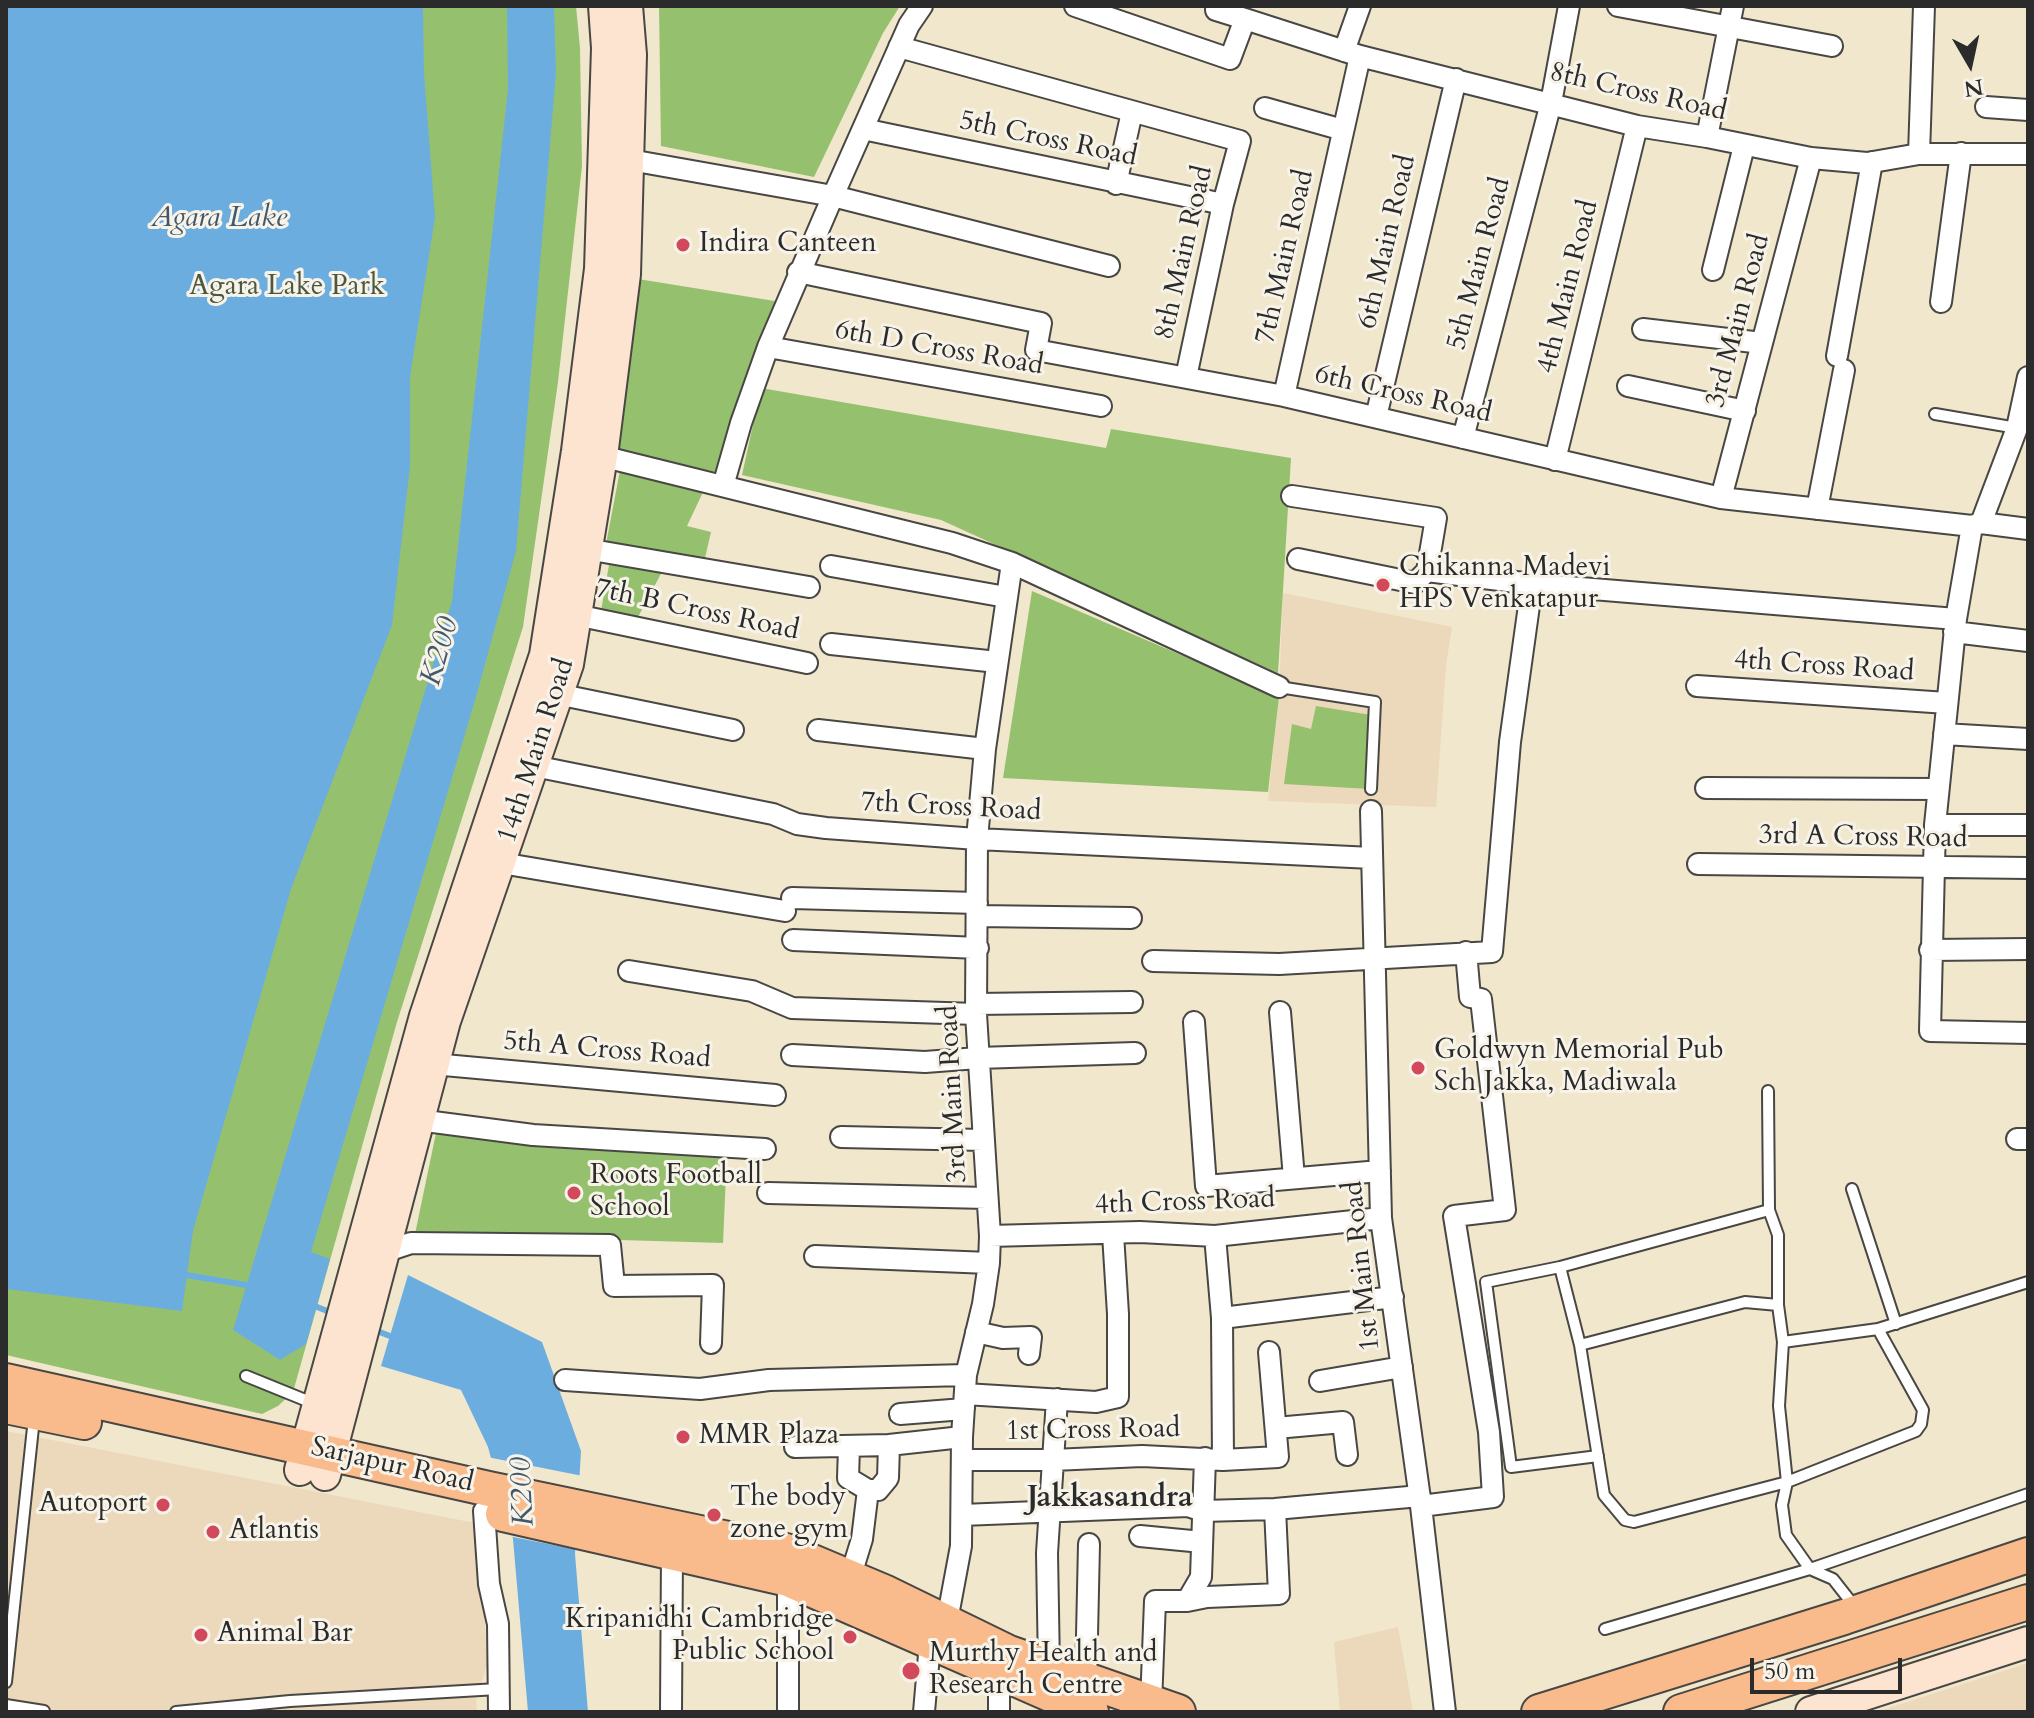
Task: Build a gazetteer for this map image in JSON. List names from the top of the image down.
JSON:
{
  "streets": {
    "main road": ["14th Main Road", "Sarjapur Road"],
    "street": [
      "8th Cross Road",
      "5th Cross Road",
      "6th Main Road",
      "8th Main Road",
      "7th Main Road",
      "5th Main Road",
      "4th Main Road",
      "3rd Main Road",
      "6th D Cross Road",
      "6th Cross Road",
      "7th B Cross Road",
      "4th Cross Road",
      "7th Cross Road",
      "3rd A Cross Road",
      "5th A Cross Road",
      "1st Main Road",
      "1st Cross Road"
    ]
  },
  "crossings": [
    ["8th Cross Road", "6th Main Road"],
    ["8th Cross Road", "7th Main Road"],
    ["8th Cross Road", "5th Main Road"],
    ["8th Cross Road", "4th Main Road"],
    ["8th Cross Road", "3rd Main Road"],
    ["5th Cross Road", "8th Main Road"],
    ["6th Main Road", "6th Cross Road"],
    ["8th Main Road", "6th Cross Road"],
    ["7th Main Road", "6th Cross Road"],
    ["5th Main Road", "6th Cross Road"],
    ["4th Main Road", "6th Cross Road"],
    ["3rd Main Road", "6th Cross Road"],
    ["3rd Main Road", "7th B Cross Road"],
    ["3rd Main Road", "4th Cross Road"],
    ["3rd Main Road", "7th Cross Road"],
    ["3rd Main Road", "1st Cross Road"],
    ["3rd Main Road", "Sarjapur Road"],
    ["7th B Cross Road", "14th Main Road"],
    ["4th Cross Road", "1st Main Road"],
    ["14th Main Road", "7th Cross Road"],
    ["14th Main Road", "5th A Cross Road"],
    ["14th Main Road", "Sarjapur Road"],
    ["7th Cross Road", "1st Main Road"]
  ],
  "districts": ["Jakkasandra"],
  "water": ["Agara Lake", "K200"],
  "parks": ["Agara Lake Park"],
  "places": [
    "Indira Canteen",
    "Chikanna Madevi HPS Venkatapur",
    "Goldwyn Memorial Pub Sch Jakka, Madiwala",
    "Roots Football School",
    "MMR Plaza",
    "Autoport",
    "The body zone gym",
    "Atlantis",
    "Animal Bar",
    "Kripanidhi Cambridge Public School",
    "Murthy Health and Research Centre"
  ],
  "scale_bar": "50 m",
  "north": "bottom"
}
